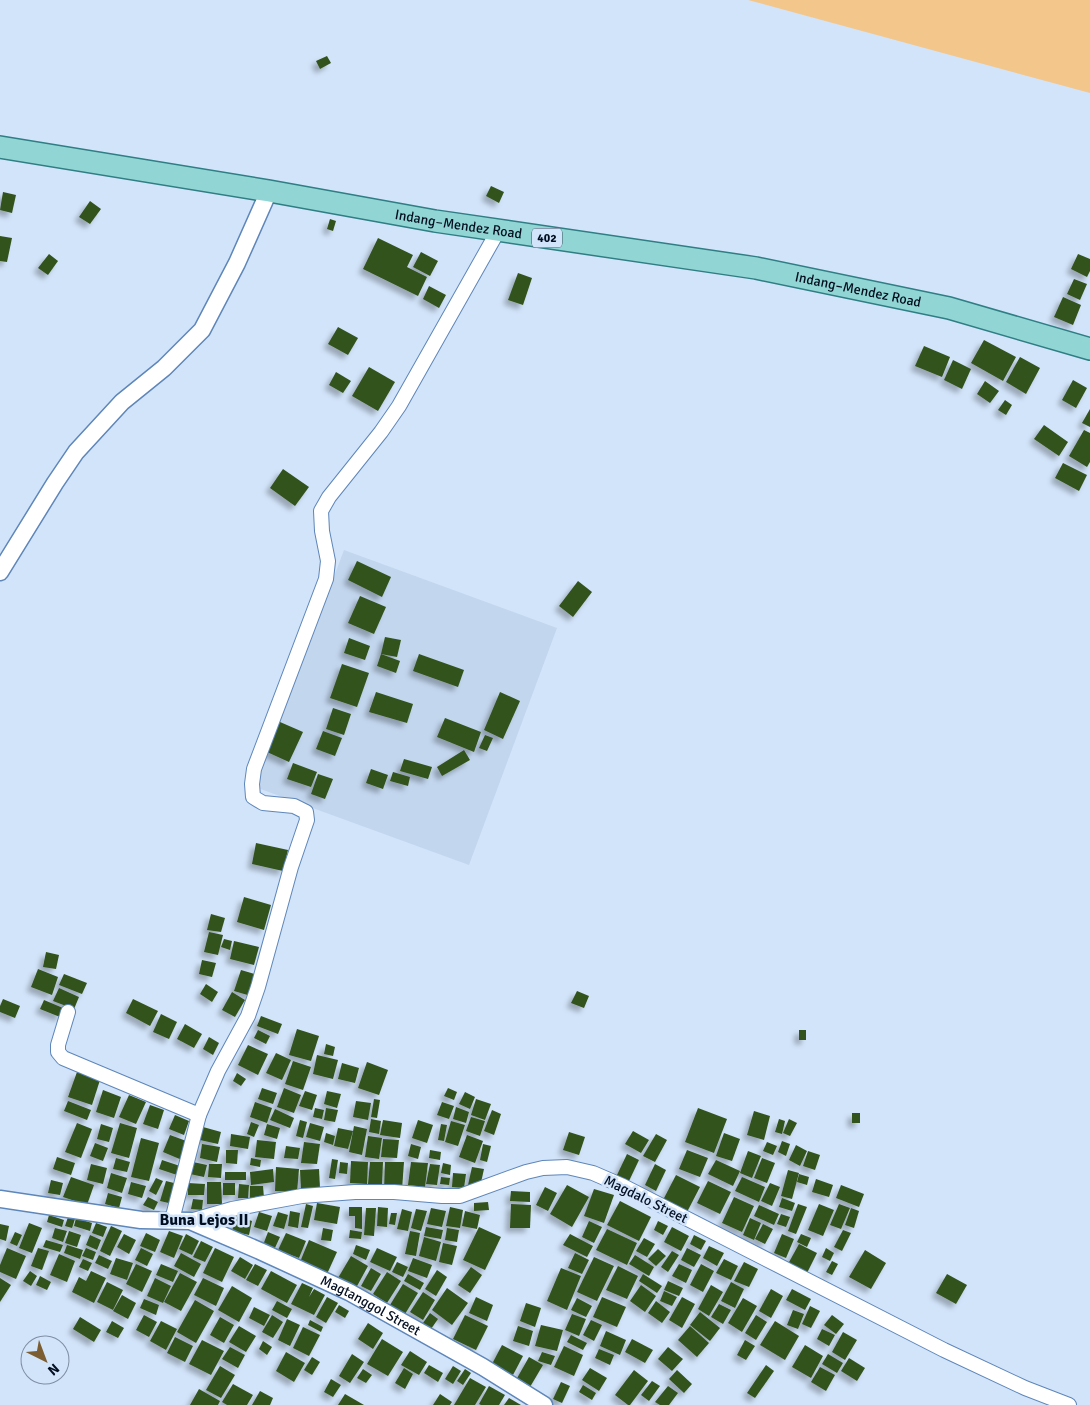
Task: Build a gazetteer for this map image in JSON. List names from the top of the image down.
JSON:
{
  "streets": {
    "main road": ["Indang–Mendez Road", "402"],
    "street": ["Magdalo Street", "Magtanggol Street"]
  },
  "crossings": [
    ["Magdalo Street", "Magtanggol Street"]
  ],
  "districts": ["Buna Lejos II"],
  "north": "bottom right"
}
